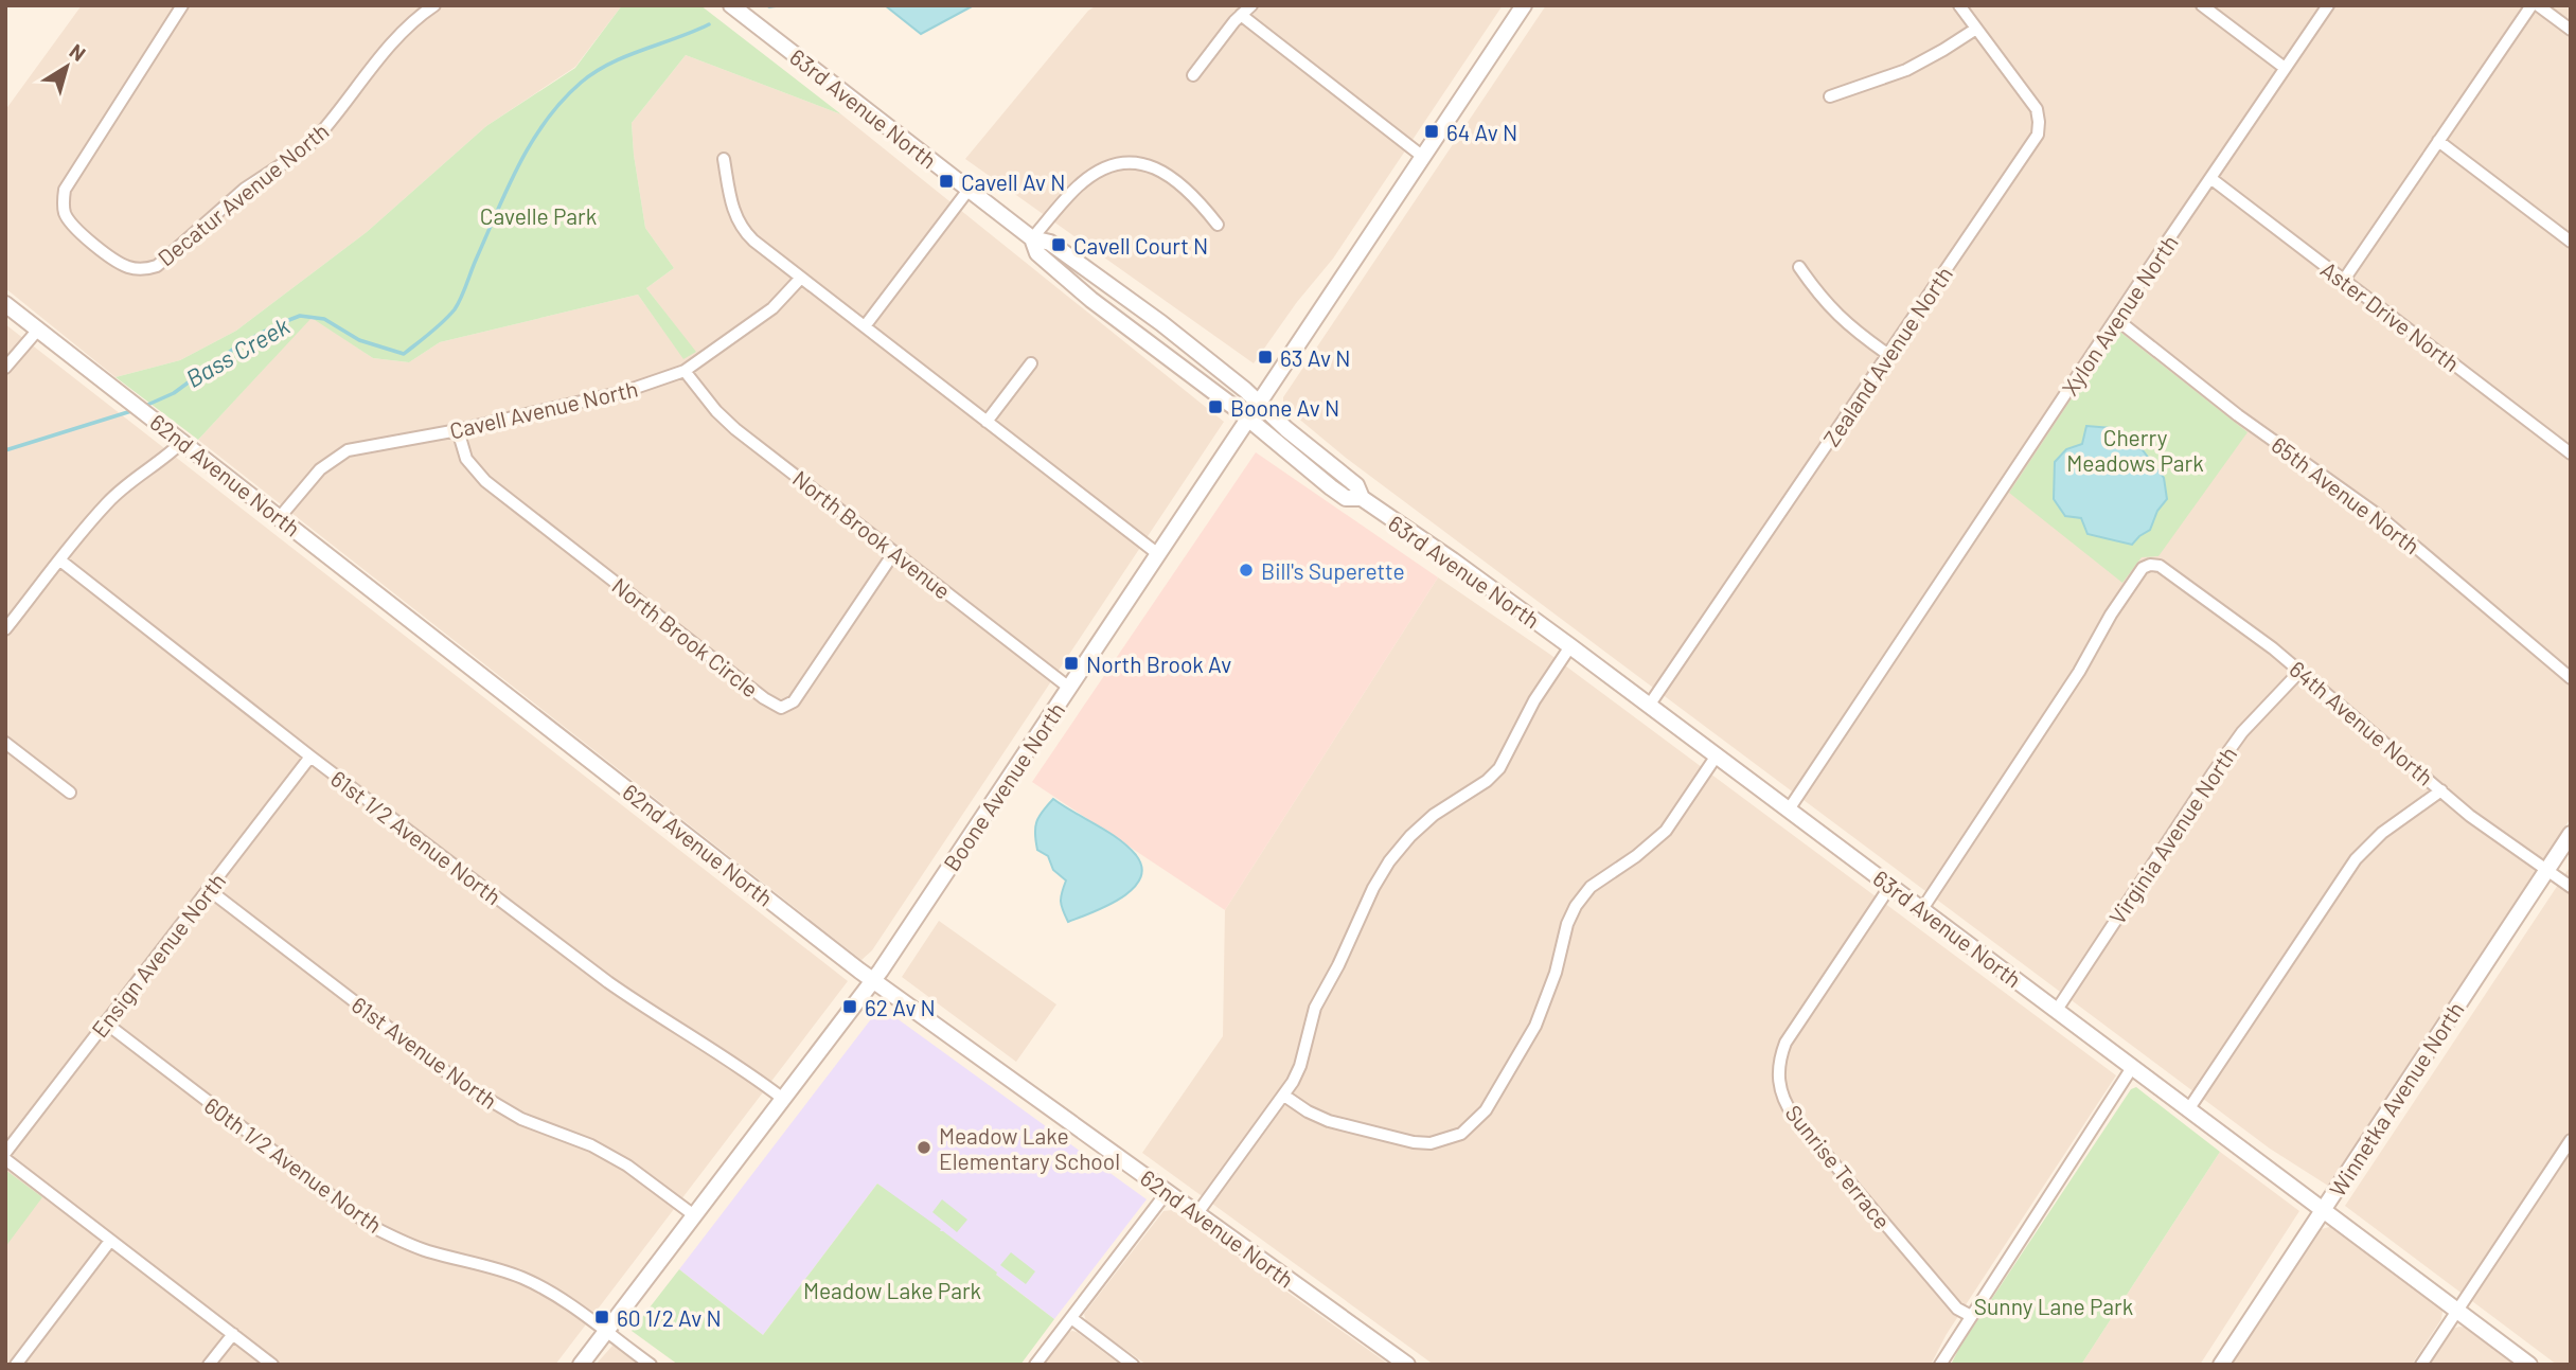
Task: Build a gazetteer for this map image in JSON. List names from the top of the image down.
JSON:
{
  "streets": {
    "street": [
      "63rd Avenue North",
      "Decatur Avenue North",
      "Xylon Avenue North",
      "Aster Drive North",
      "Zealand Avenue North",
      "Cavell Avenue North",
      "62nd Avenue North",
      "65th Avenue North",
      "North Brook Avenue",
      "North Brook Circle",
      "64th Avenue North",
      "Boone Avenue North",
      "Virginia Avenue North",
      "61st 1/2 Avenue North",
      "Ensign Avenue North",
      "61st Avenue North",
      "Winnetka Avenue North",
      "60th 1/2 Avenue North",
      "Sunrise Terrace"
    ]
  },
  "crossings": [
    ["63rd Avenue North", "Xylon Avenue North"],
    ["63rd Avenue North", "Zealand Avenue North"],
    ["63rd Avenue North", "64th Avenue North"],
    ["63rd Avenue North", "Boone Avenue North"],
    ["63rd Avenue North", "Virginia Avenue North"],
    ["63rd Avenue North", "Winnetka Avenue North"],
    ["63rd Avenue North", "Sunrise Terrace"],
    ["Xylon Avenue North", "Aster Drive North"],
    ["Xylon Avenue North", "65th Avenue North"],
    ["Cavell Avenue North", "62nd Avenue North"],
    ["Cavell Avenue North", "North Brook Avenue"],
    ["Cavell Avenue North", "North Brook Circle"],
    ["62nd Avenue North", "Boone Avenue North"],
    ["North Brook Avenue", "North Brook Circle"],
    ["North Brook Avenue", "Boone Avenue North"],
    ["64th Avenue North", "Virginia Avenue North"],
    ["64th Avenue North", "Winnetka Avenue North"],
    ["Boone Avenue North", "61st 1/2 Avenue North"],
    ["Boone Avenue North", "61st Avenue North"],
    ["Boone Avenue North", "60th 1/2 Avenue North"],
    ["61st 1/2 Avenue North", "Ensign Avenue North"],
    ["Ensign Avenue North", "61st Avenue North"],
    ["Ensign Avenue North", "60th 1/2 Avenue North"]
  ],
  "water": ["Bass Creek"],
  "parks": [
    "Cavelle Park",
    "Cherry Meadows Park",
    "Meadow Lake Park",
    "Sunny Lane Park"
  ],
  "places": {
    "transit": [
      "64 Av N",
      "Cavell Av N",
      "Cavell Court N",
      "63 Av N",
      "Boone Av N",
      "North Brook Av",
      "62 Av N",
      "60 1/2 Av N"
    ],
    "other": ["Bill's Superette", "Meadow Lake Elementary School"]
  },
  "north": "top right"
}
